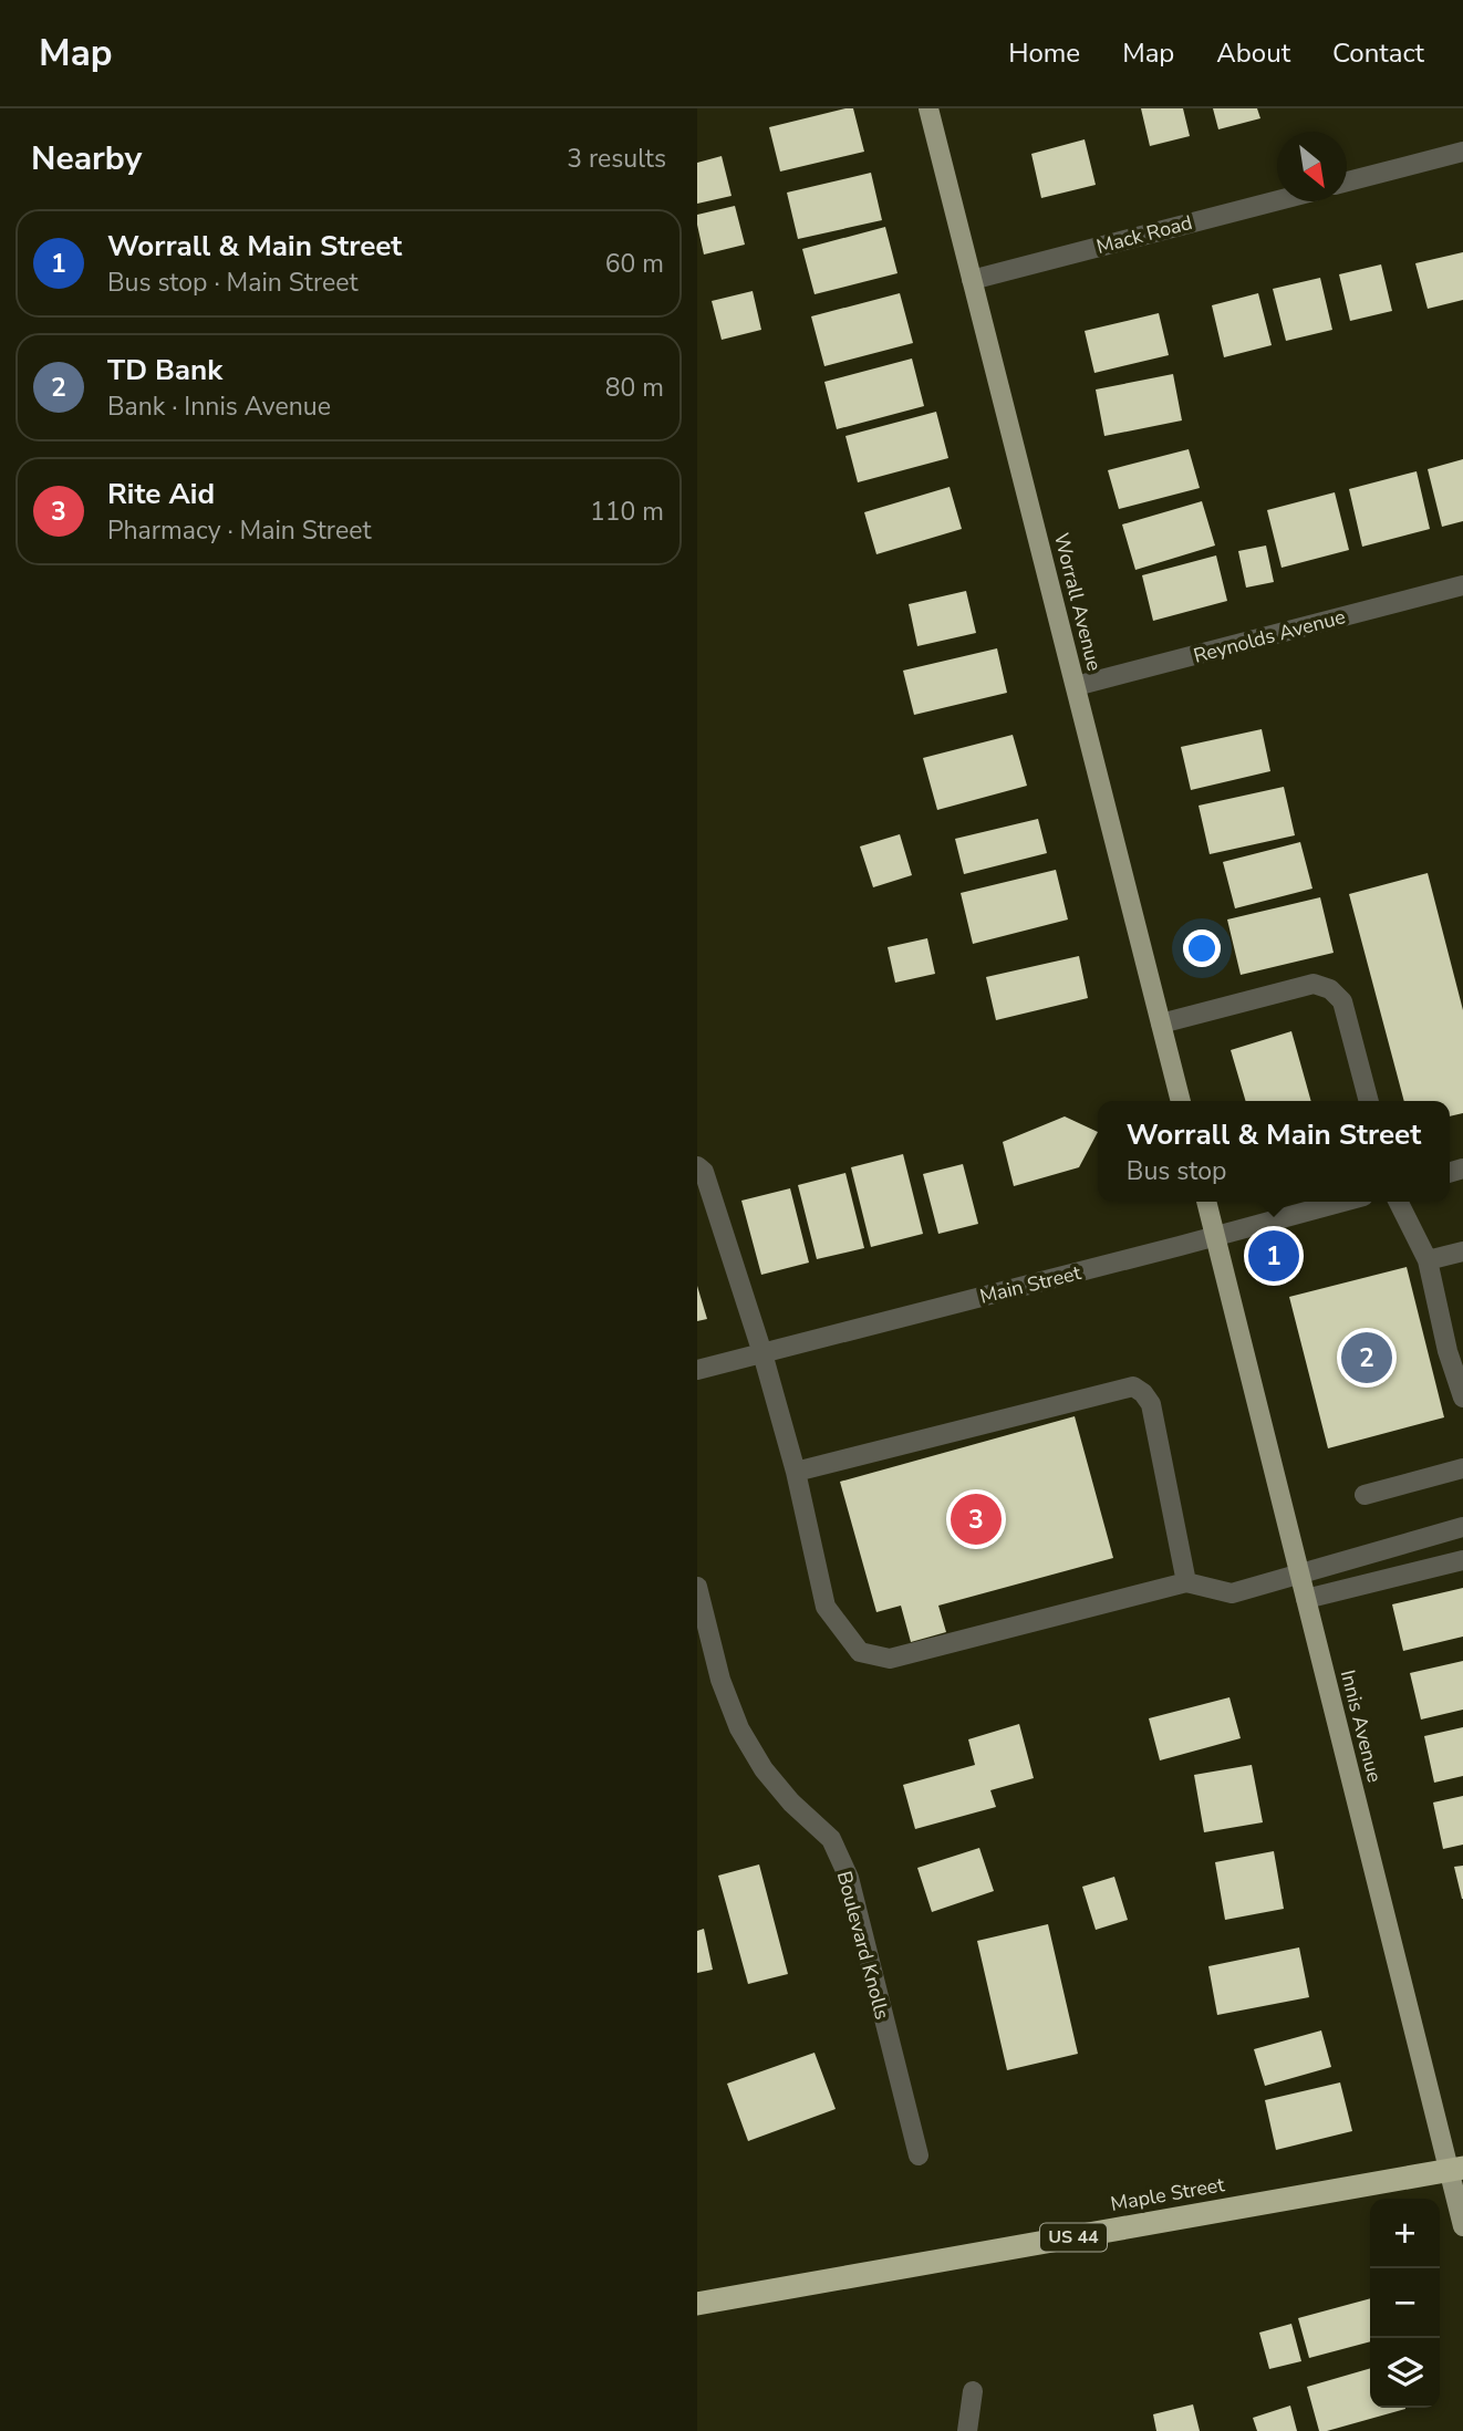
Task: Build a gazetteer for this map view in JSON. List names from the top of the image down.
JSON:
{
  "streets": {
    "highway": ["Maple Street", "US 44"],
    "main road": ["Worrall Avenue", "Innis Avenue"],
    "street": [
      "Mack Road",
      "Reynolds Avenue",
      "Main Street",
      "Boulevard Knolls"
    ]
  },
  "crossings": [
    ["Mack Road", "Worrall Avenue"],
    ["Worrall Avenue", "Reynolds Avenue"],
    ["Main Street", "Innis Avenue"],
    ["Innis Avenue", "Maple Street"]
  ],
  "north": "bottom right",
  "page": {
    "header": "Map",
    "nav": [
      "Home",
      "Map",
      "About",
      "Contact"
    ],
    "heading": ["Nearby", "3 results"],
    "list": [
      {
        "mark": "1",
        "name": "Worrall & Main Street",
        "note": "Bus stop · Main Street",
        "value": "60 m"
      },
      {
        "mark": "2",
        "name": "TD Bank",
        "note": "Bank · Innis Avenue",
        "value": "80 m"
      },
      {
        "mark": "3",
        "name": "Rite Aid",
        "note": "Pharmacy · Main Street",
        "value": "110 m"
      }
    ],
    "popup": ["Worrall & Main Street", "Bus stop"],
    "pins": ["1", "2", "3"],
    "map_buttons": ["+", "−"]
  }
}
